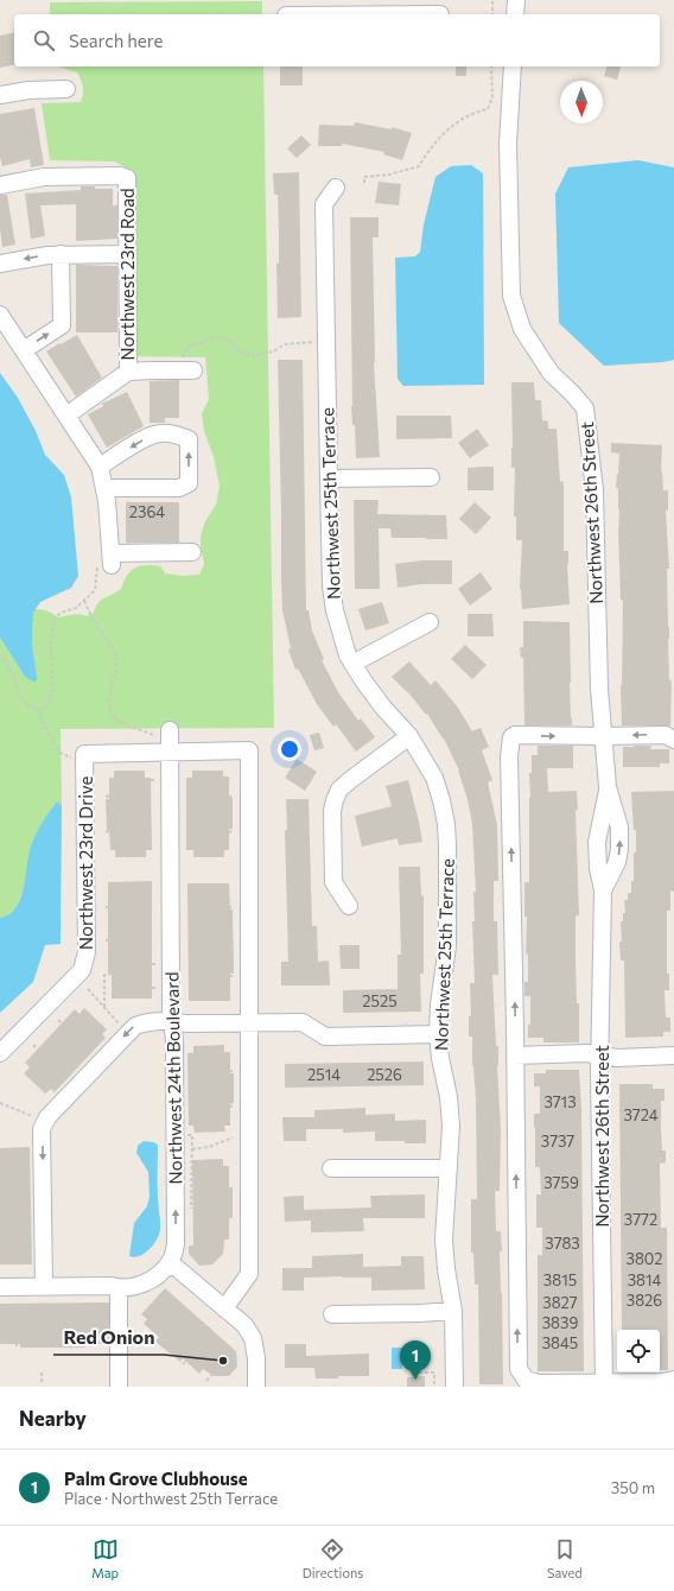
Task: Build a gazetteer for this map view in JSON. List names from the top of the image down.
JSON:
{
  "streets": {
    "street": [
      "Northwest 23rd Road",
      "Northwest 25th Terrace",
      "Northwest 26th Street",
      "Northwest 23rd Drive",
      "Northwest 24th Boulevard"
    ]
  },
  "places": ["Red Onion"],
  "house_numbers": [
    "2364",
    "2525",
    "2514",
    "2526",
    "3713",
    "3724",
    "3737",
    "3759",
    "3772",
    "3783",
    "3802",
    "3815",
    "3814",
    "3826",
    "3827",
    "3839",
    "3845"
  ],
  "north": "bottom",
  "page": {
    "search": "Search here",
    "pins": "1",
    "heading": "Nearby",
    "list": [
      {
        "mark": "1",
        "name": "Palm Grove Clubhouse",
        "note": "Place · Northwest 25th Terrace",
        "value": "350 m"
      }
    ],
    "nav": ["Map", "Directions", "Saved"]
  }
}
